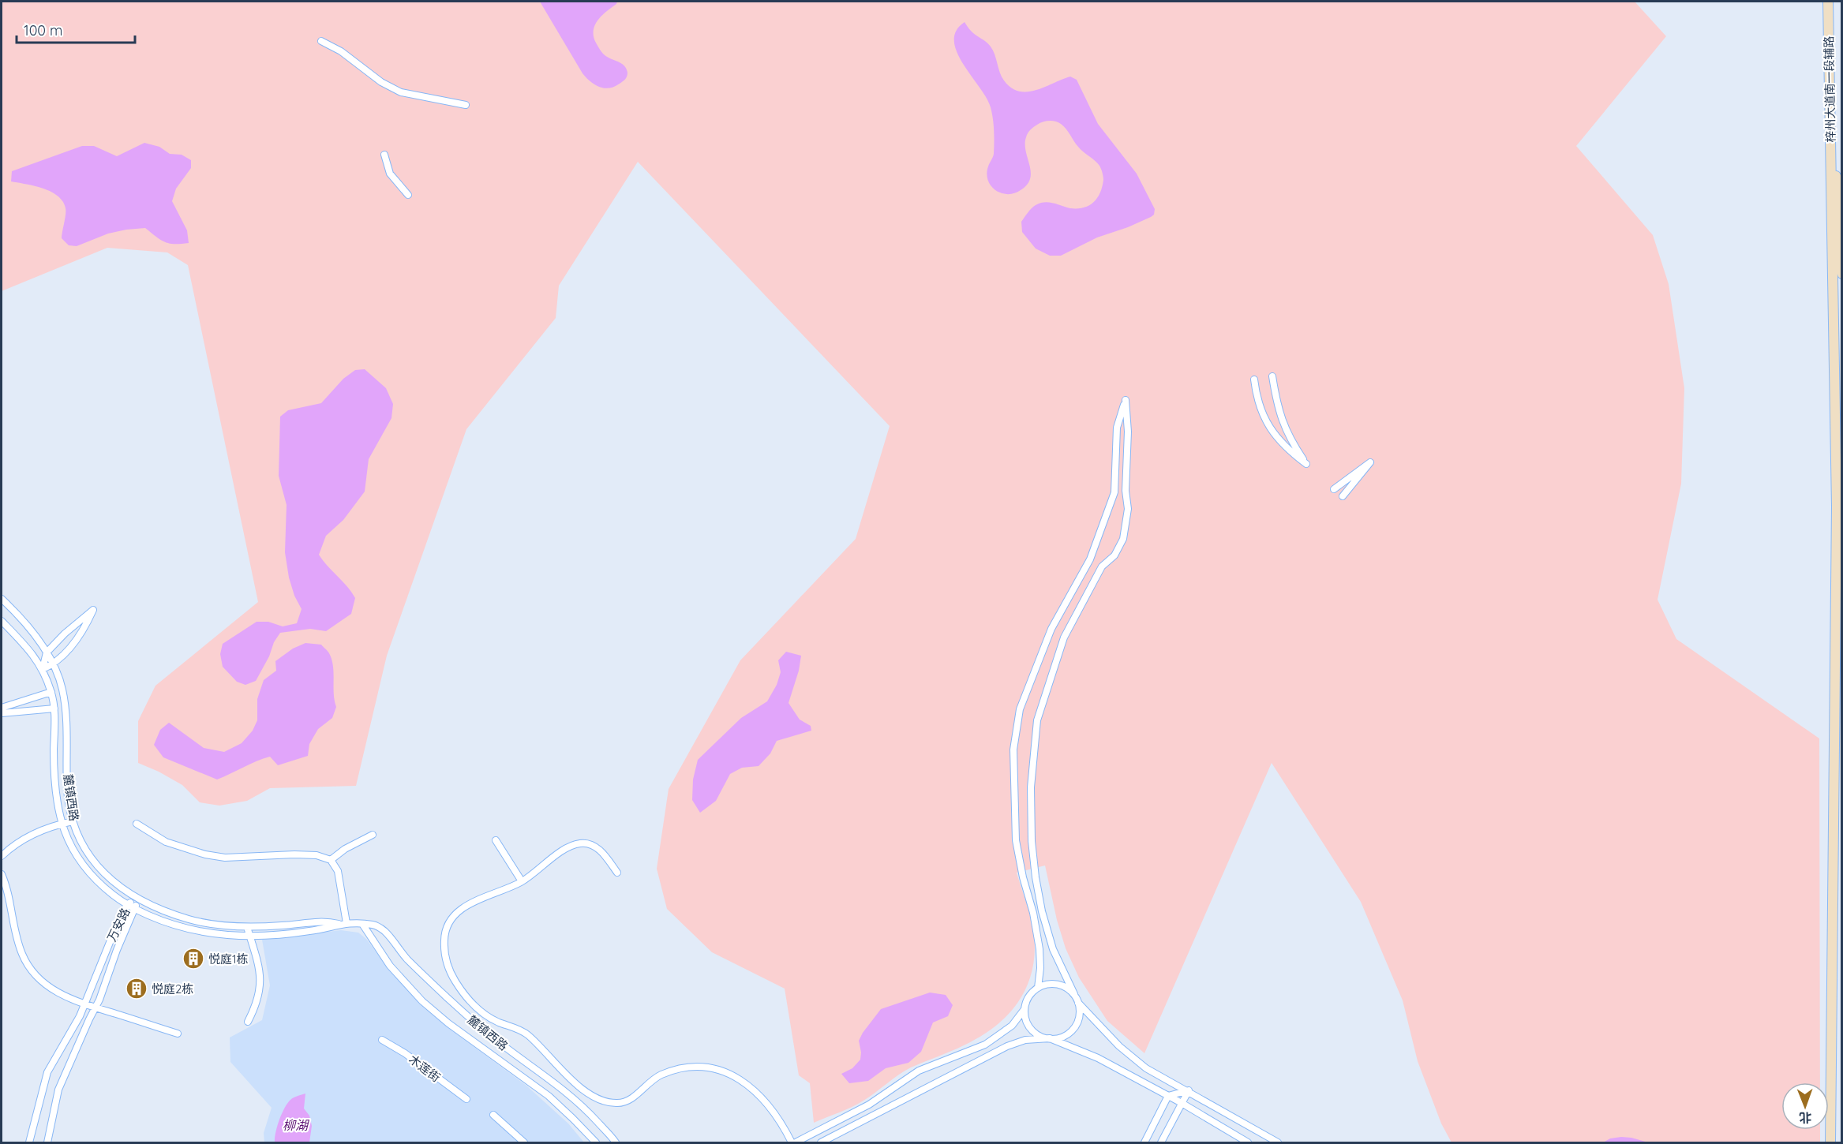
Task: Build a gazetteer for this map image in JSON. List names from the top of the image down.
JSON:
{
  "streets": {
    "main road": ["梓州大道南一段辅路"],
    "street": ["麓镇西路", "万安路", "木莲街"]
  },
  "crossings": [
    ["麓镇西路", "万安路"]
  ],
  "water": ["柳湖"],
  "places": {
    "building": ["悦庭1栋", "悦庭2栋"]
  },
  "scale_bar": "100 m",
  "north": "bottom"
}
